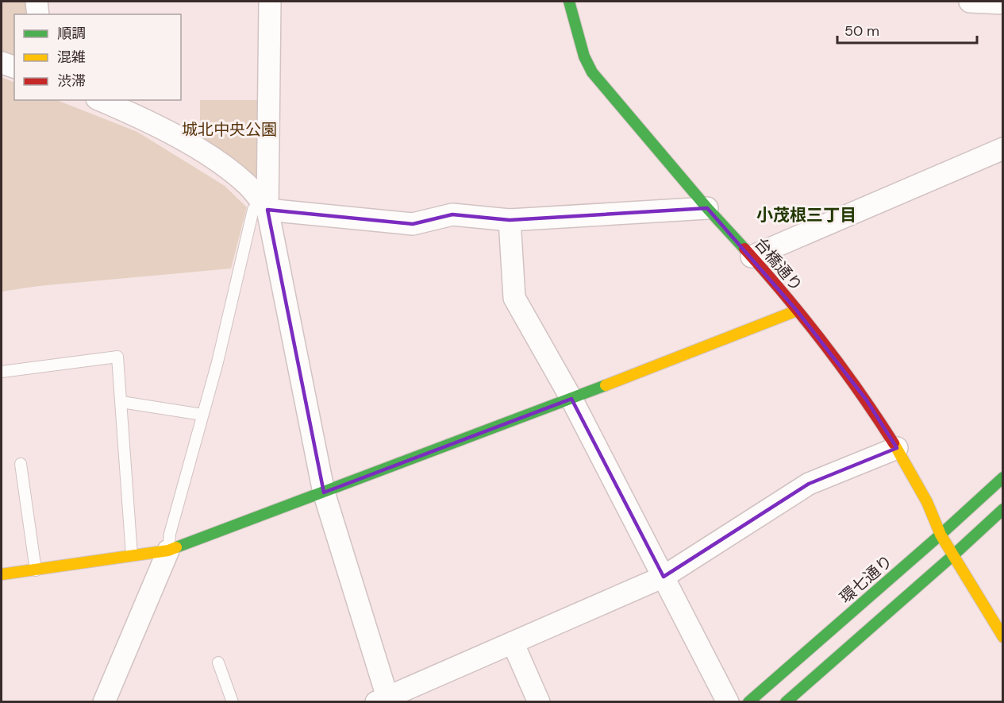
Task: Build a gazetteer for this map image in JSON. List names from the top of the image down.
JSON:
{
  "streets": {
    "street": ["台橋通り", "環七通り"]
  },
  "crossings": [
    ["台橋通り", "環七通り"]
  ],
  "districts": ["小茂根三丁目"],
  "parks": ["城北中央公園"],
  "legend": ["順調", "混雑", "渋滞"],
  "scale_bar": "50 m"
}
